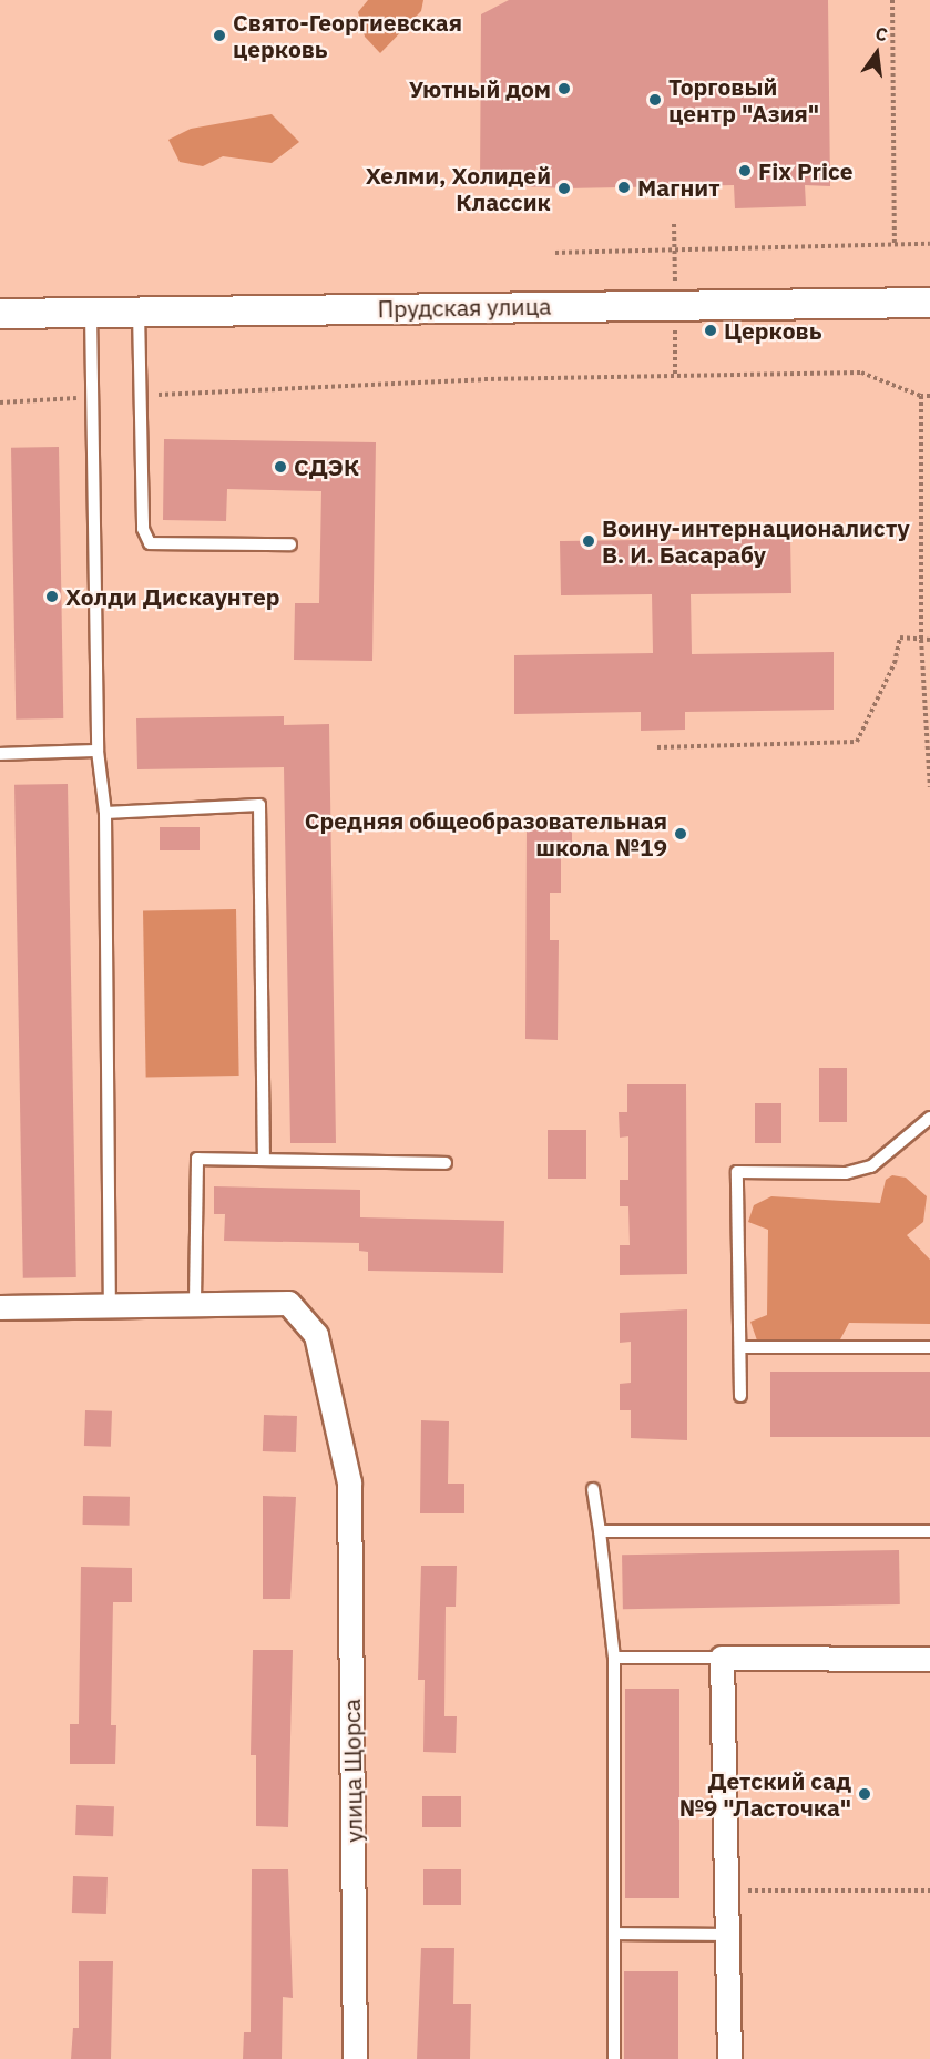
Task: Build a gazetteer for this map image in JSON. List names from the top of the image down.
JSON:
{
  "streets": {
    "street": ["Прудская улица", "улица Щорса"]
  },
  "places": [
    "Свято-Георгиевская церковь",
    "Уютный дом",
    "Торговый центр \"Азия\"",
    "Fix Price",
    "Магнит",
    "Хелми, Холидей Классик",
    "Церковь",
    "СДЭК",
    "Воину-интернационалисту В. И. Басарабу",
    "Холди Дискаунтер",
    "Средняя общеобразовательная школа №19",
    "Детский сад №9 \"Ласточка\""
  ],
  "north": "top"
}
